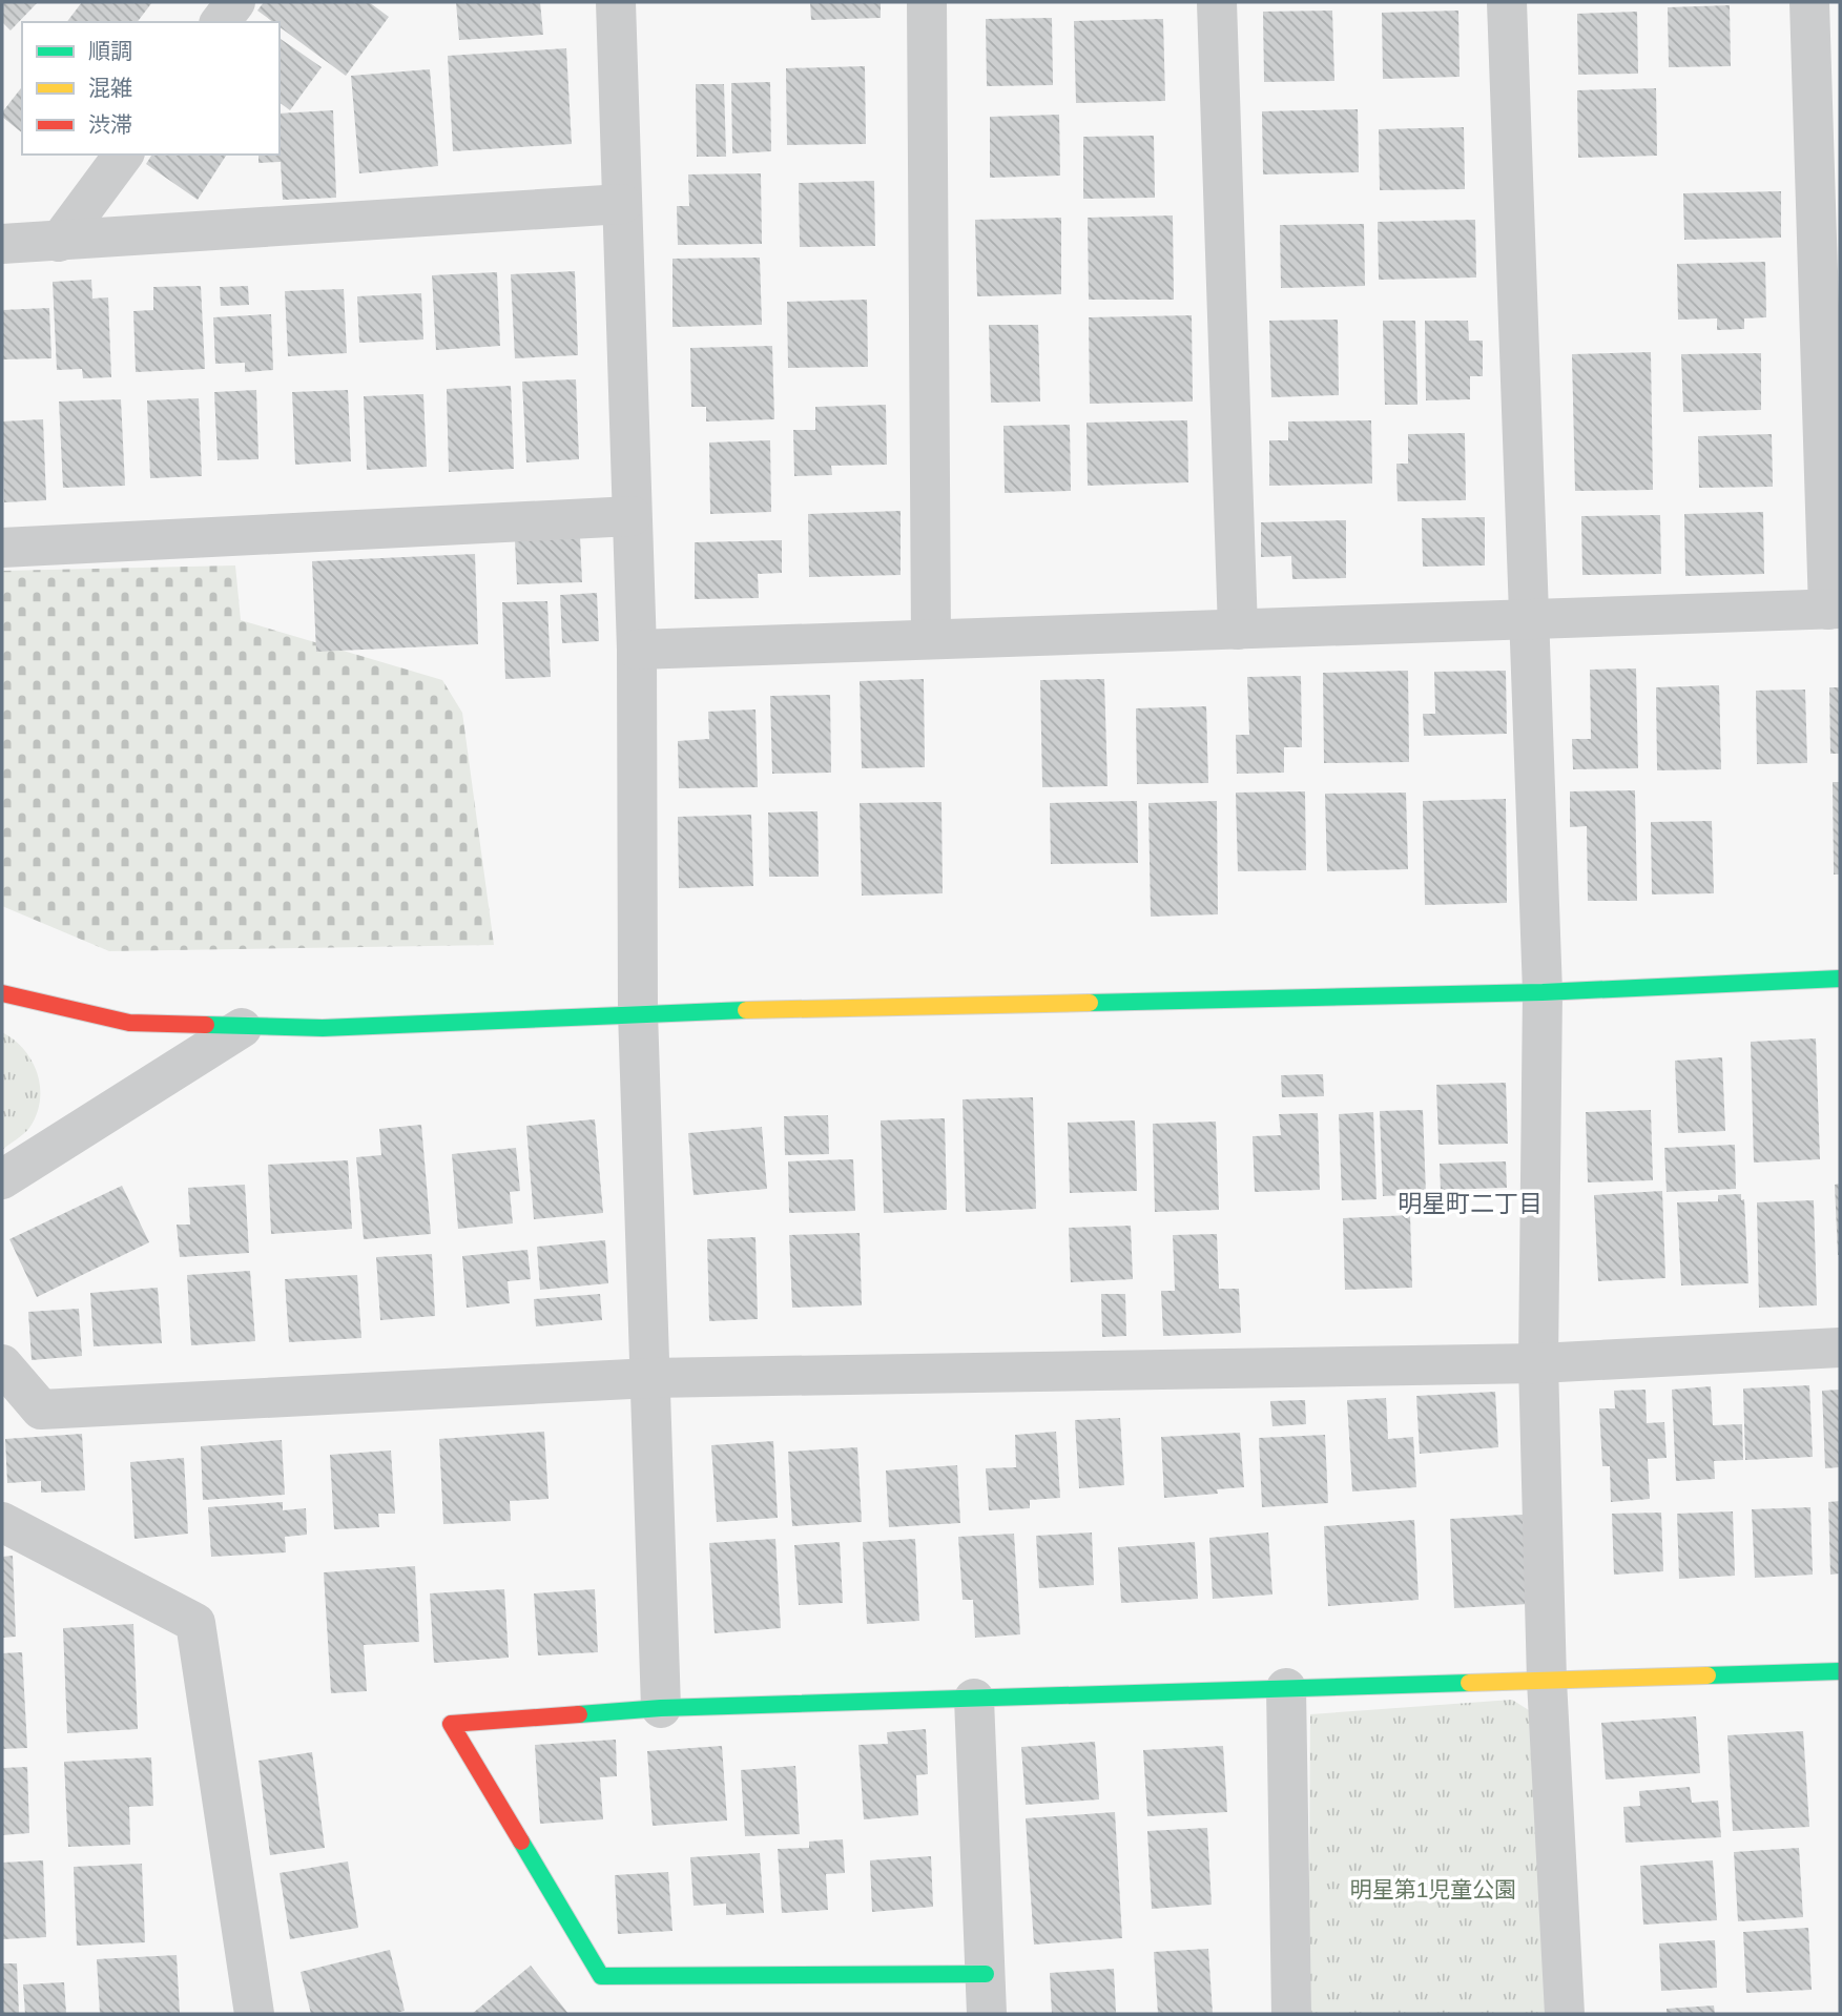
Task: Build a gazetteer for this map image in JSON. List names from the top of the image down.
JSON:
{
  "districts": ["明星町二丁目"],
  "parks": ["明星第1児童公園"],
  "legend": ["順調", "混雑", "渋滞"]
}
